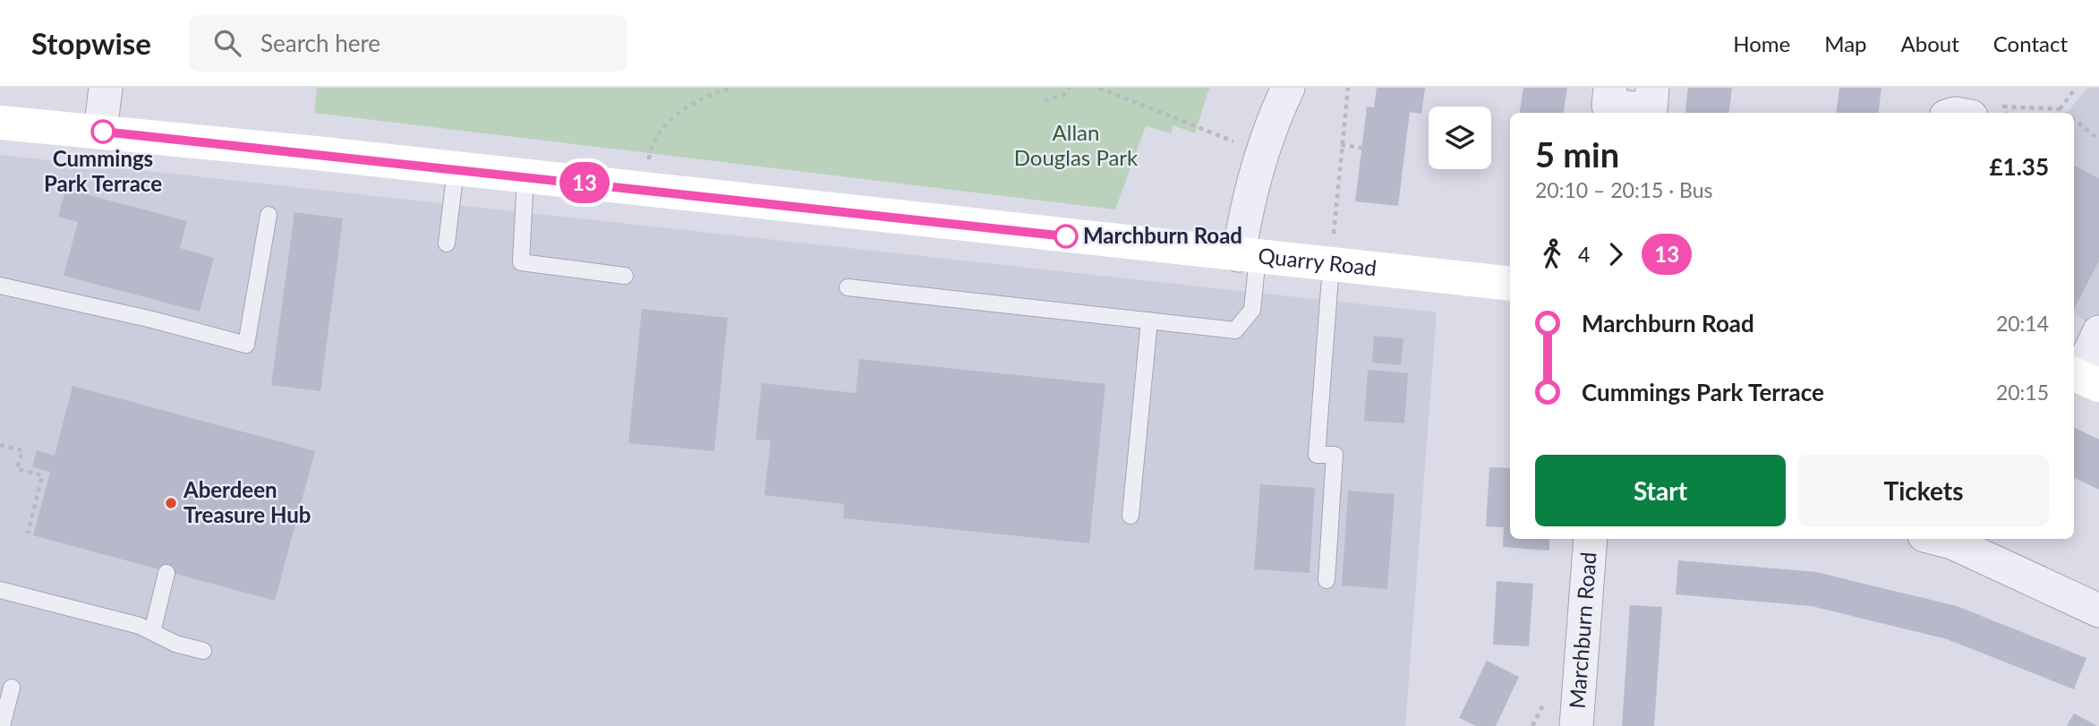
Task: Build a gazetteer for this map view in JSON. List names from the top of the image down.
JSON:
{
  "streets": {
    "street": ["Quarry Road", "Marchburn Road"]
  },
  "parks": ["Allan Douglas Park"],
  "places": ["Cummings Park Terrace", "Marchburn Road", "Aberdeen Treasure Hub"],
  "lines": ["bus line 13"],
  "page": {
    "header": "Stopwise",
    "search": "Search here",
    "nav": [
      "Home",
      "Map",
      "About",
      "Contact"
    ],
    "on_map": "13",
    "heading": ["5 min", "20:10 – 20:15 · Bus", "£1.35"],
    "legs": ["4", "13"],
    "list": [
      {
        "name": "Marchburn Road",
        "value": "20:14"
      },
      {
        "name": "Cummings Park Terrace",
        "value": "20:15"
      }
    ],
    "buttons": ["Start", "Tickets"]
  }
}
